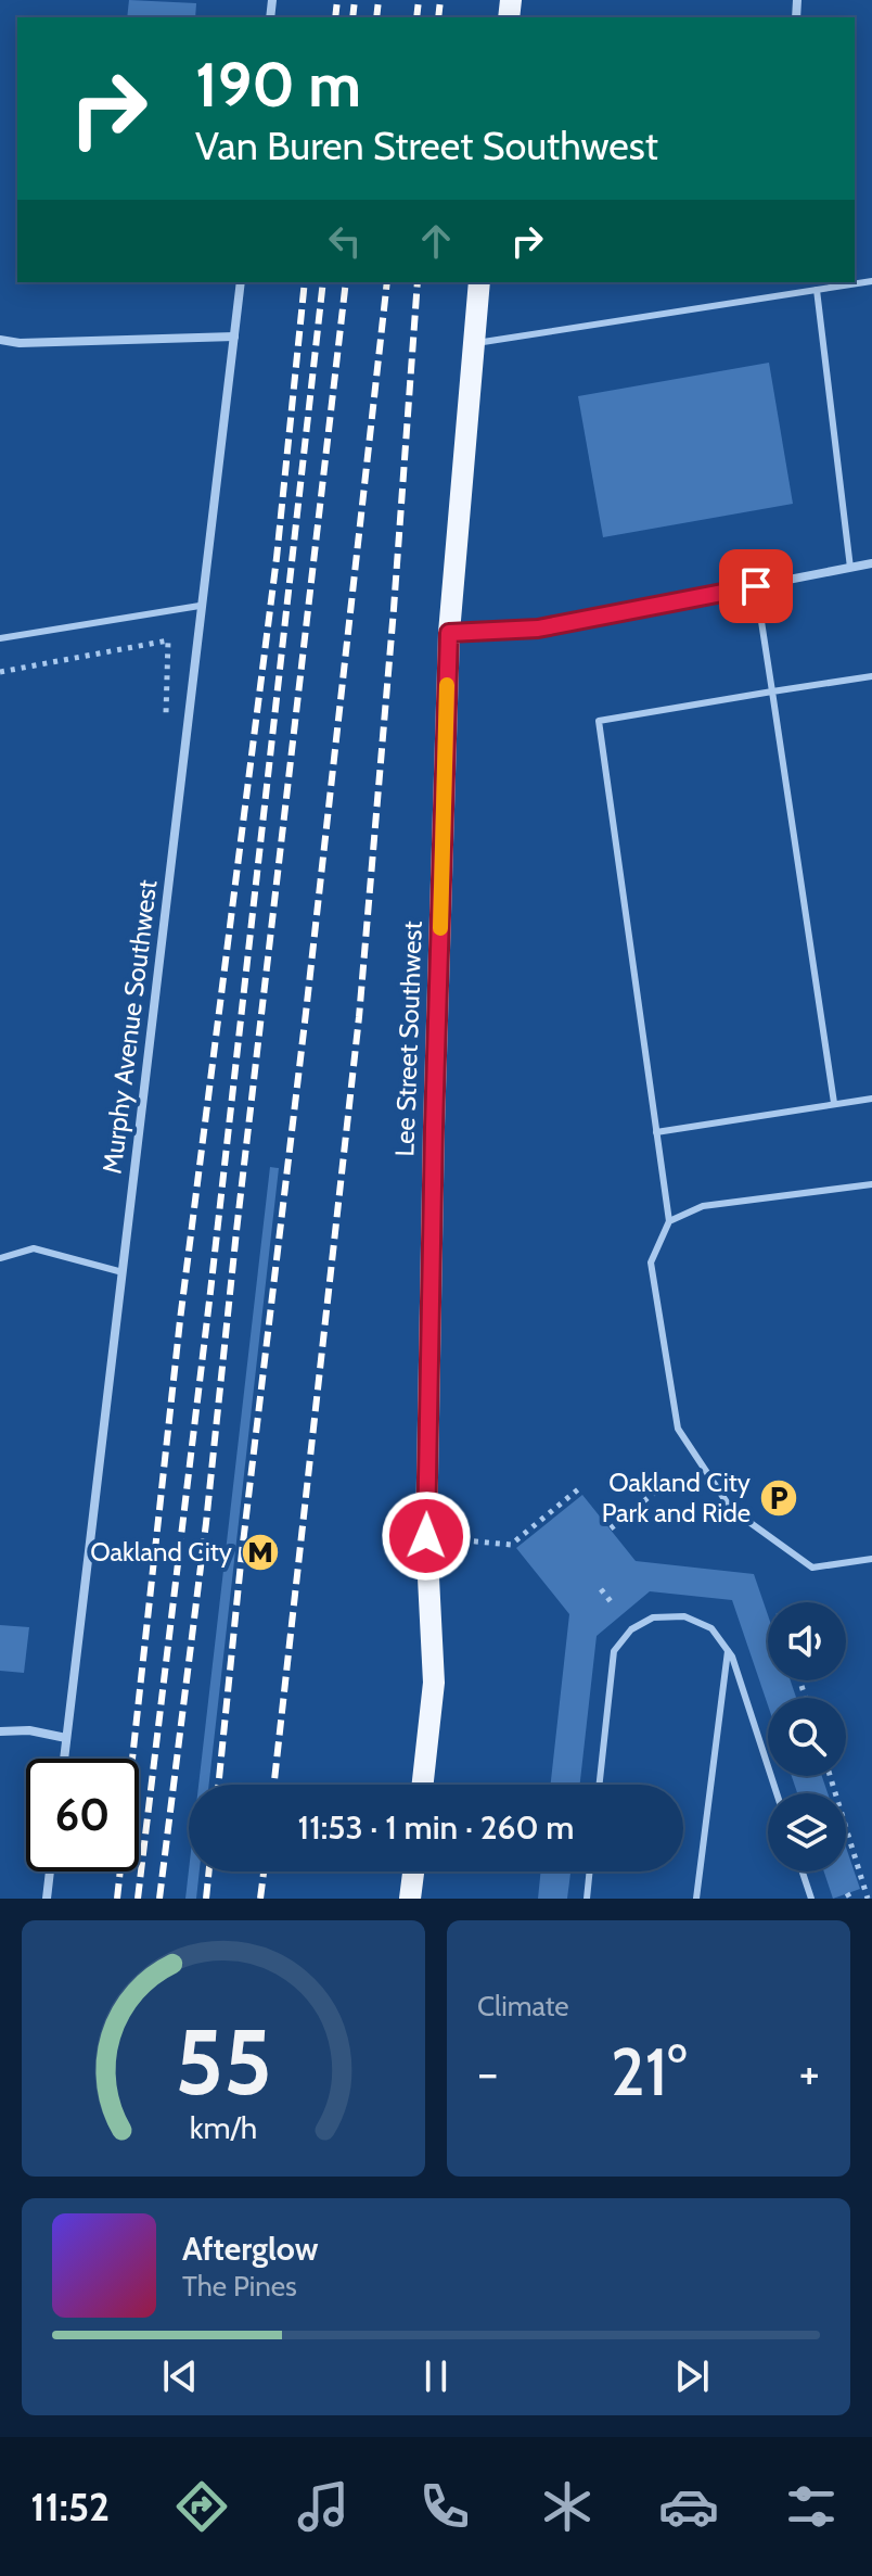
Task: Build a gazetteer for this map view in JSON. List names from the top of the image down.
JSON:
{
  "streets": {
    "main road": ["Lee Street Southwest"],
    "street": ["Murphy Avenue Southwest"]
  },
  "places": {
    "parking": ["Oakland City Park and Ride"],
    "metro station": ["Oakland City"]
  },
  "page": {
    "turn": ["190 m", "Van Buren Street Southwest"],
    "limit": "60",
    "trip": "11:53 · 1 min · 260 m",
    "tile": "Climate",
    "heat": ["−", "21°", "+"],
    "song": ["Afterglow", "The Pines"],
    "tabs": "11:52",
    "gauge": ["55", "km/h"]
  }
}
